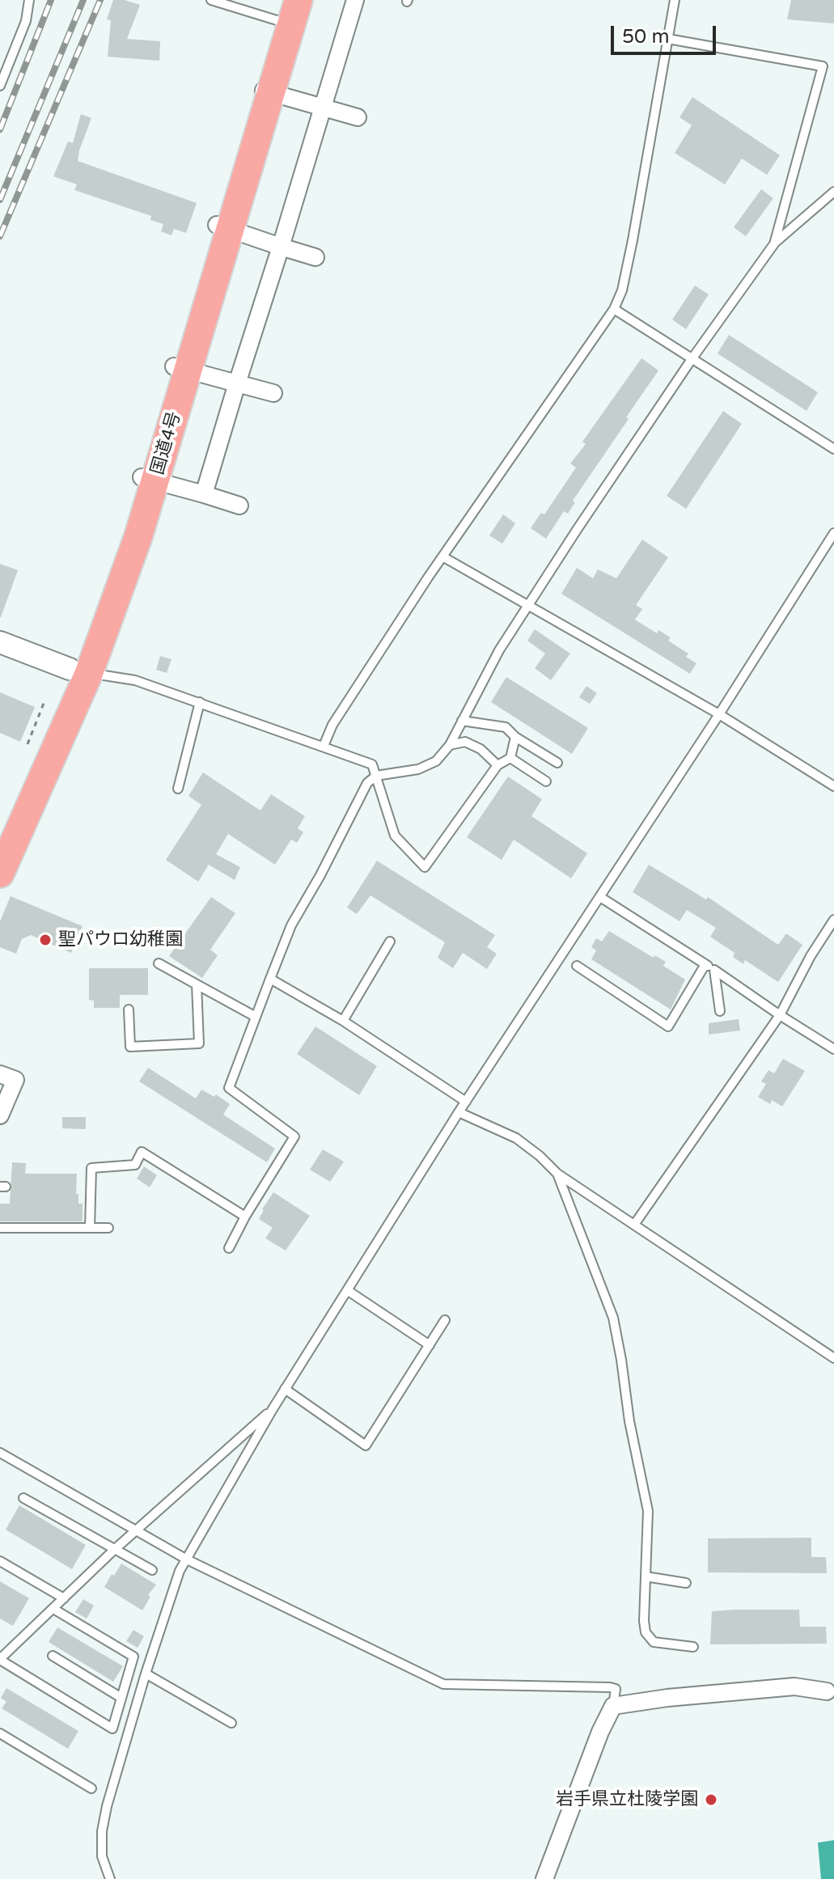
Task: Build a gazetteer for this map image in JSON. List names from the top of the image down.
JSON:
{
  "streets": {
    "highway": ["国道4号"]
  },
  "places": ["聖パウロ幼稚園", "岩手県立杜陵学園"],
  "scale_bar": "50 m"
}
